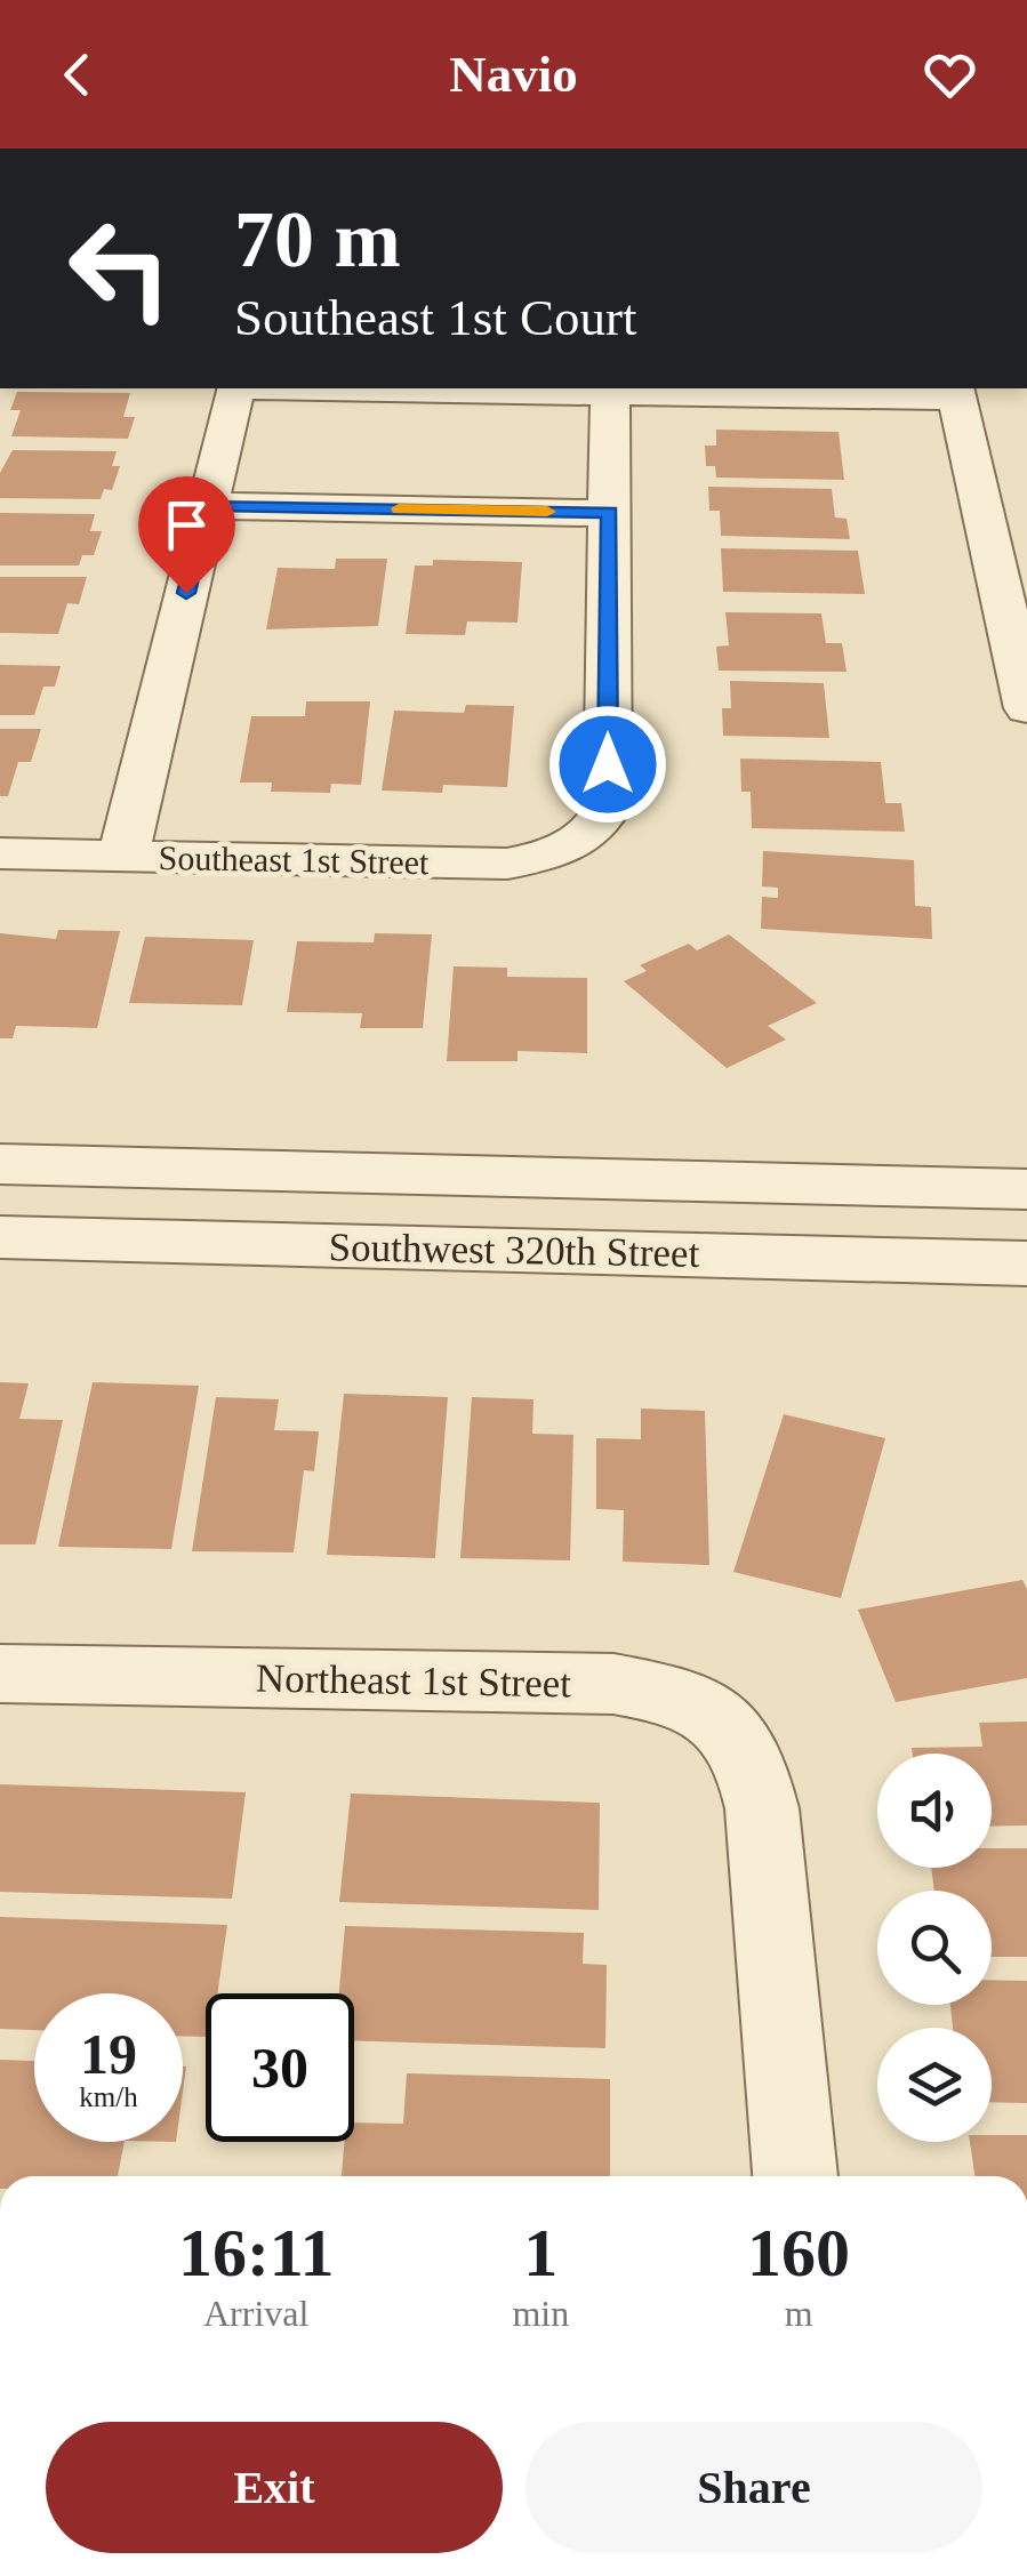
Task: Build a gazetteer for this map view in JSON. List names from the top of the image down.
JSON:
{
  "streets": {
    "street": ["Southeast 1st Street", "Southwest 320th Street", "Northeast 1st Street"]
  },
  "page": {
    "header": "Navio",
    "turn": ["70 m", "Southeast 1st Court"],
    "speed": "19 km/h",
    "limit": "30",
    "eta": [
      "16:11",
      "Arrival",
      "1",
      "min",
      "160",
      "m"
    ],
    "buttons": ["Exit", "Share"]
  }
}
